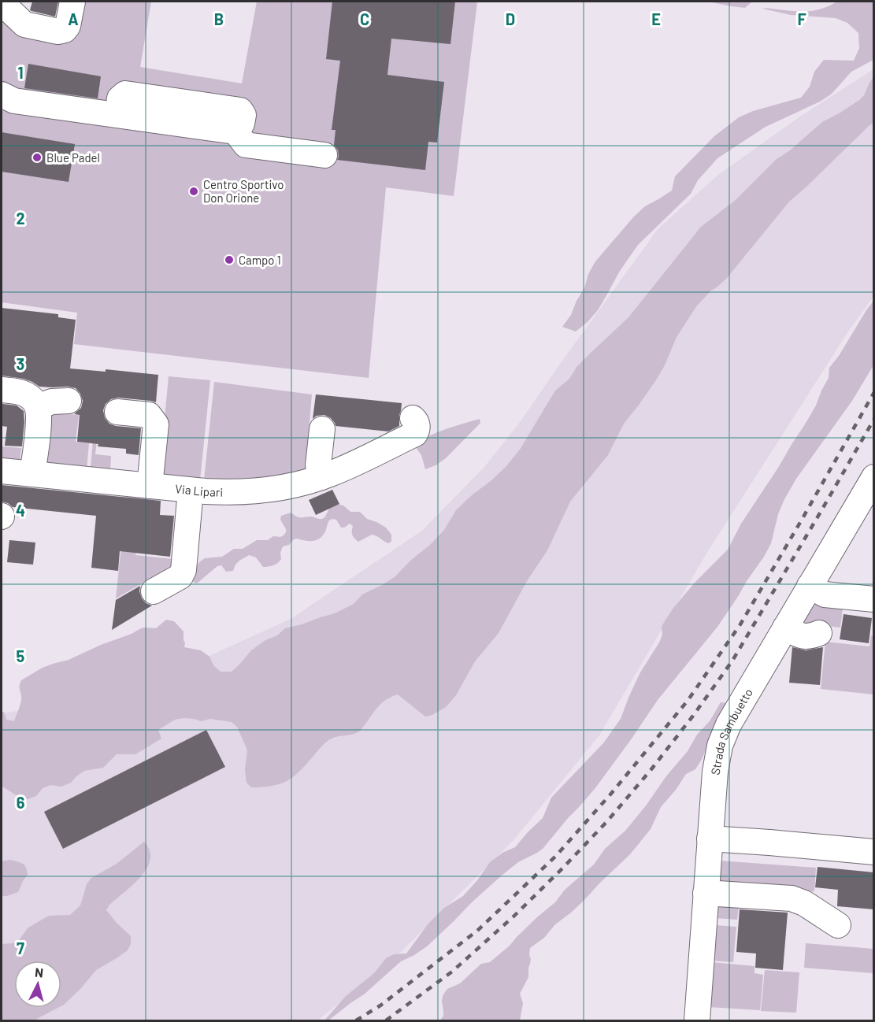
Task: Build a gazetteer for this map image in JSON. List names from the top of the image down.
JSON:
{
  "streets": {
    "street": ["Via Lipari", "Strada Sambuetto"]
  },
  "places": ["Blue Padel", "Centro Sportivo Don Orione", "Campo 1"],
  "north": "top",
  "grid": {
    "columns": [
      "A",
      "B",
      "C",
      "D",
      "E",
      "F"
    ],
    "rows": [
      "1",
      "2",
      "3",
      "4",
      "5",
      "6",
      "7"
    ]
  }
}
